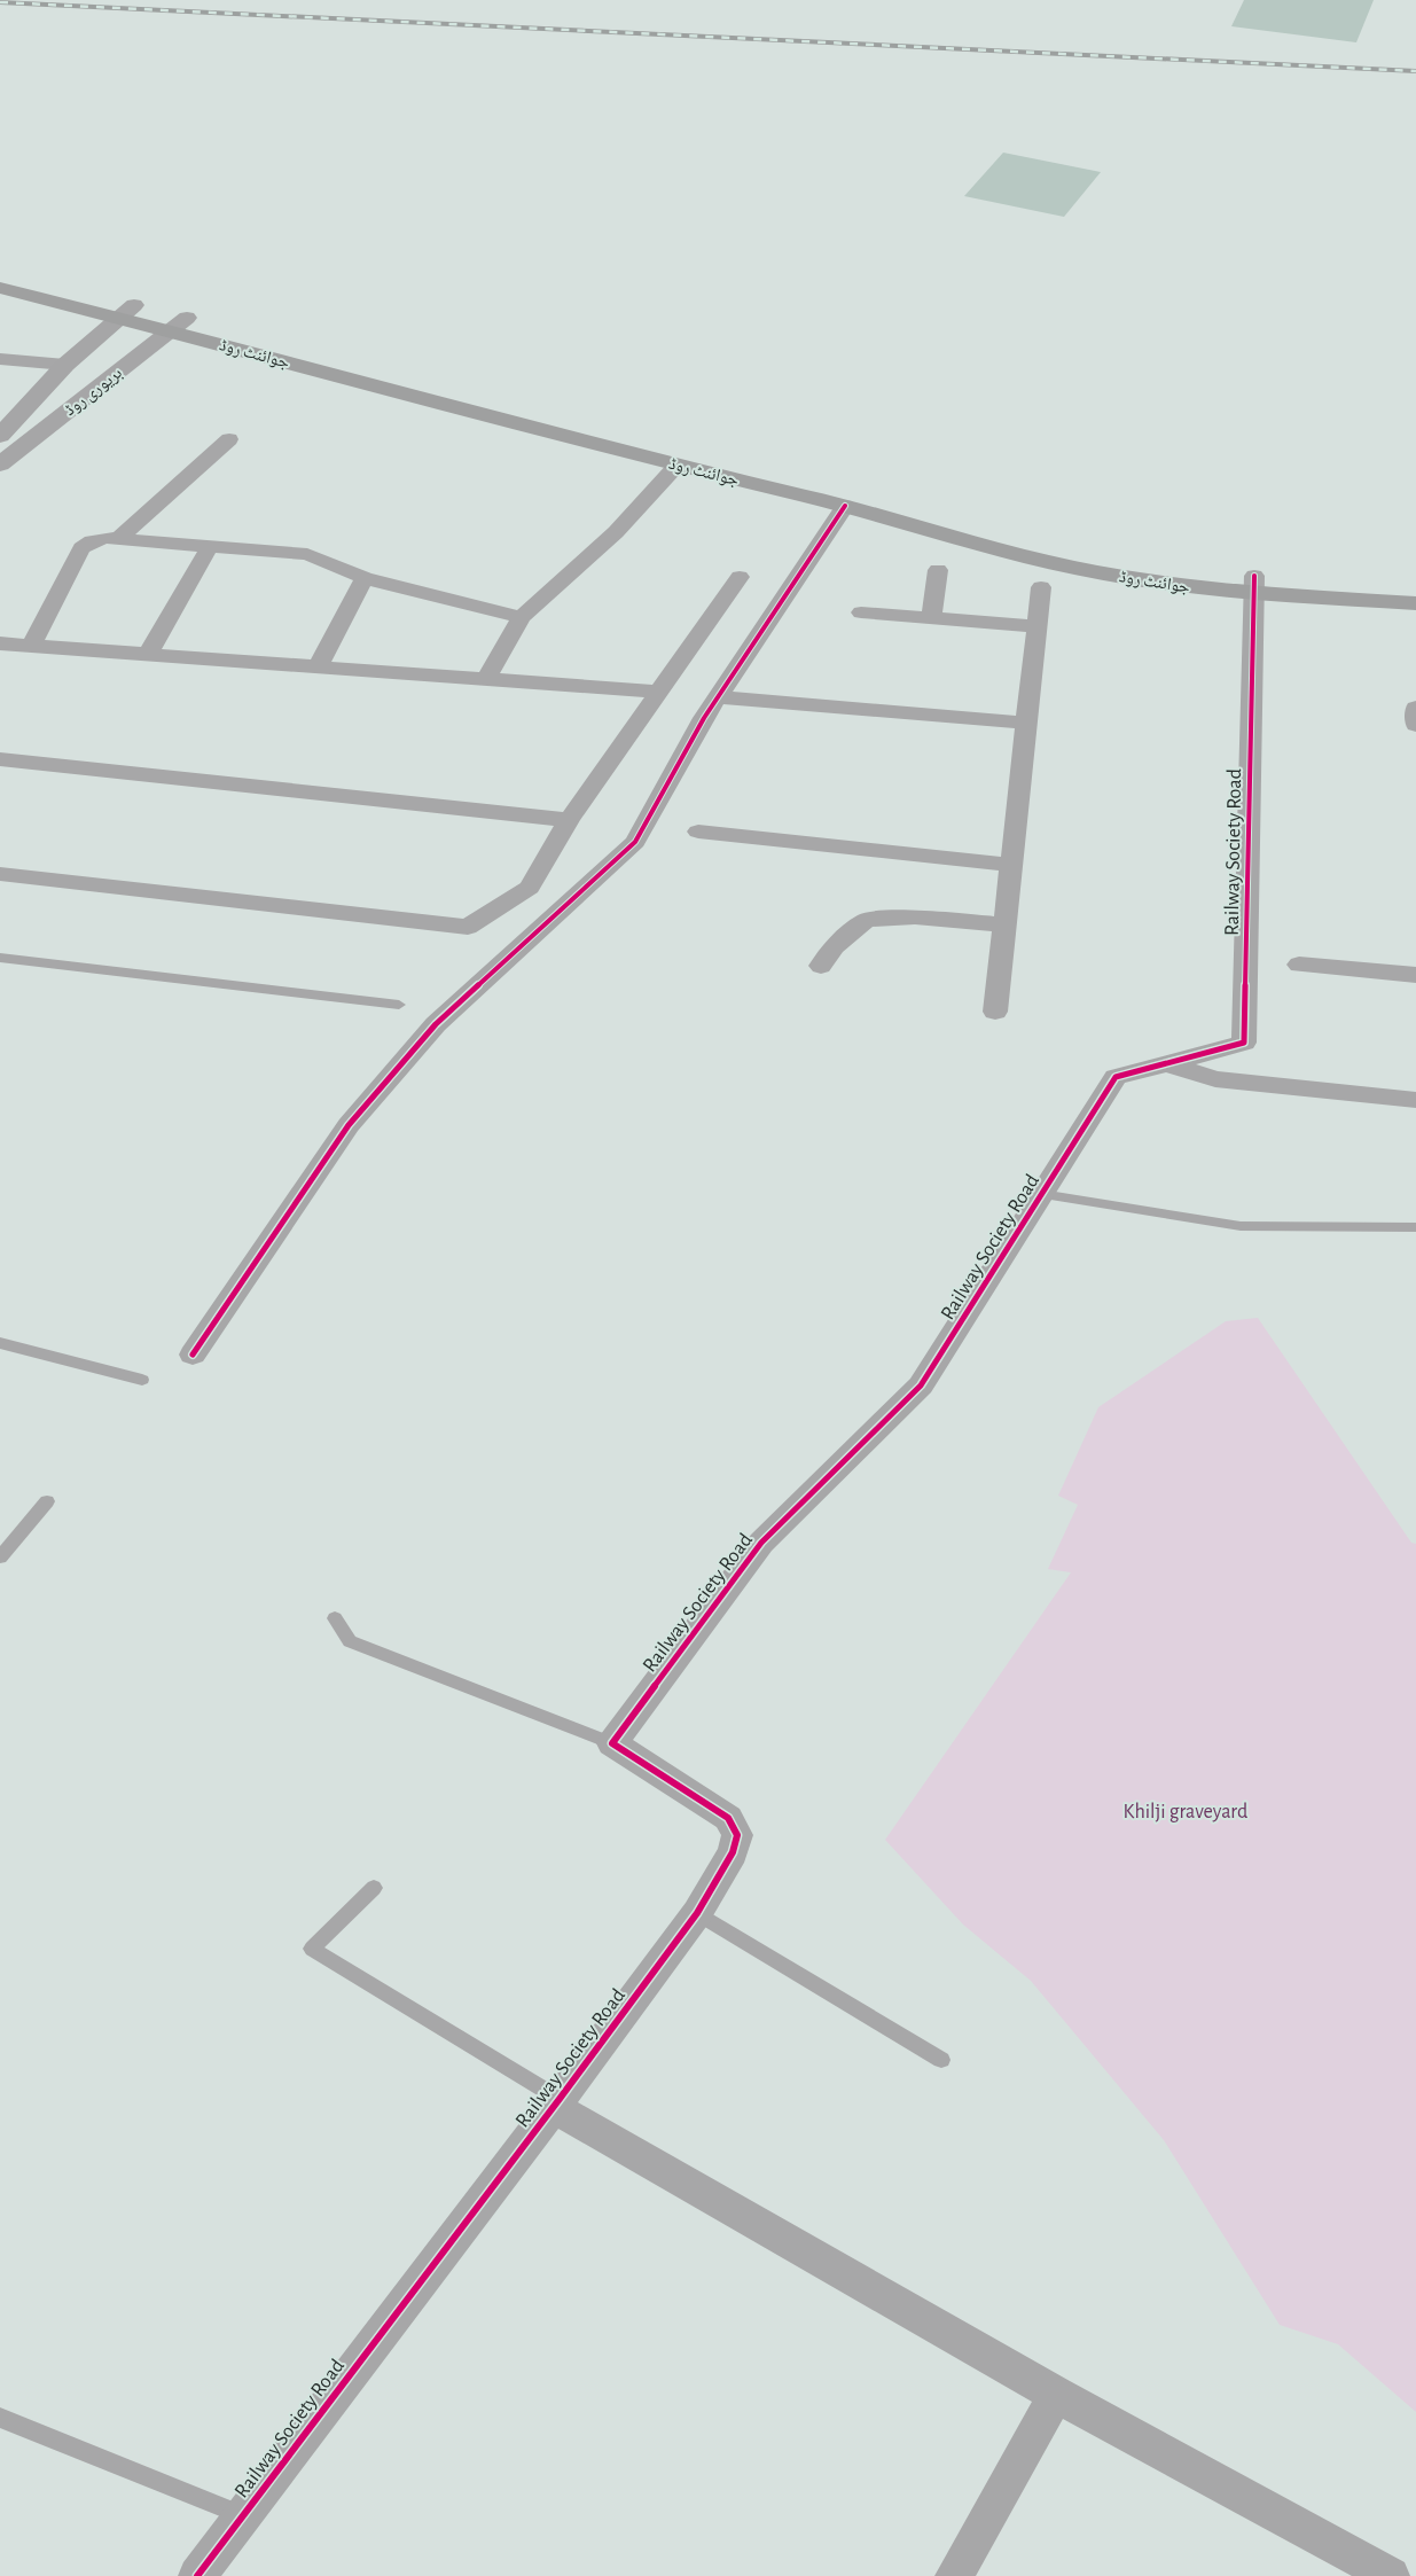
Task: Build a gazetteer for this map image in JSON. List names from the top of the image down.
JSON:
{
  "streets": {
    "main road": ["جوائنٹ روڈ", "بریوری روڈ"],
    "street": ["Railway Society Road"]
  },
  "crossings": [
    ["جوائنٹ روڈ", "بریوری روڈ"],
    ["جوائنٹ روڈ", "Railway Society Road"]
  ],
  "parks": ["Khilji graveyard"]
}
